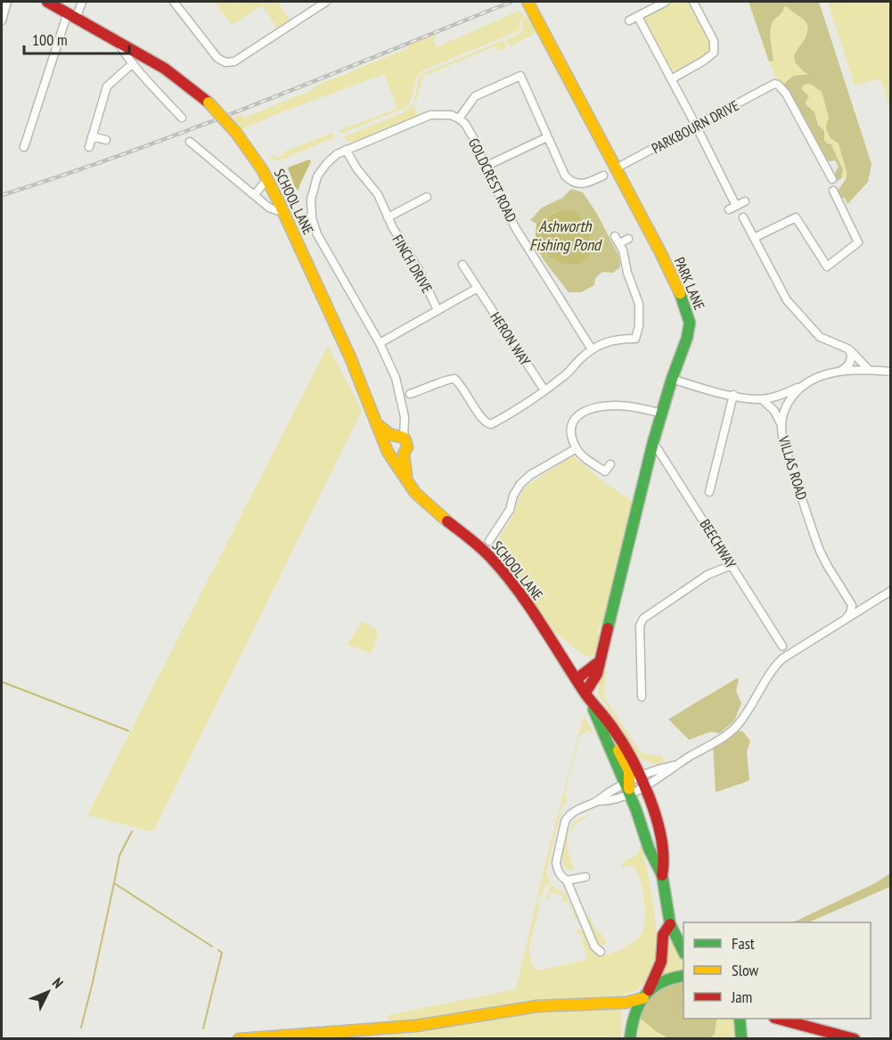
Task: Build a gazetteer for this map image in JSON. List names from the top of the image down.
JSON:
{
  "streets": {
    "main road": ["SCHOOL LANE", "PARK LANE"],
    "street": [
      "PARKBOURN DRIVE",
      "GOLDCREST ROAD",
      "FINCH DRIVE",
      "HERON WAY",
      "VILLAS ROAD",
      "BEECHWAY"
    ]
  },
  "crossings": [
    ["PARKBOURN DRIVE", "PARK LANE"],
    ["SCHOOL LANE", "PARK LANE"],
    ["PARK LANE", "BEECHWAY"]
  ],
  "water": ["Ashworth Fishing Pond"],
  "legend": ["Fast", "Slow", "Jam"],
  "scale_bar": "100 m",
  "north": "top right"
}
